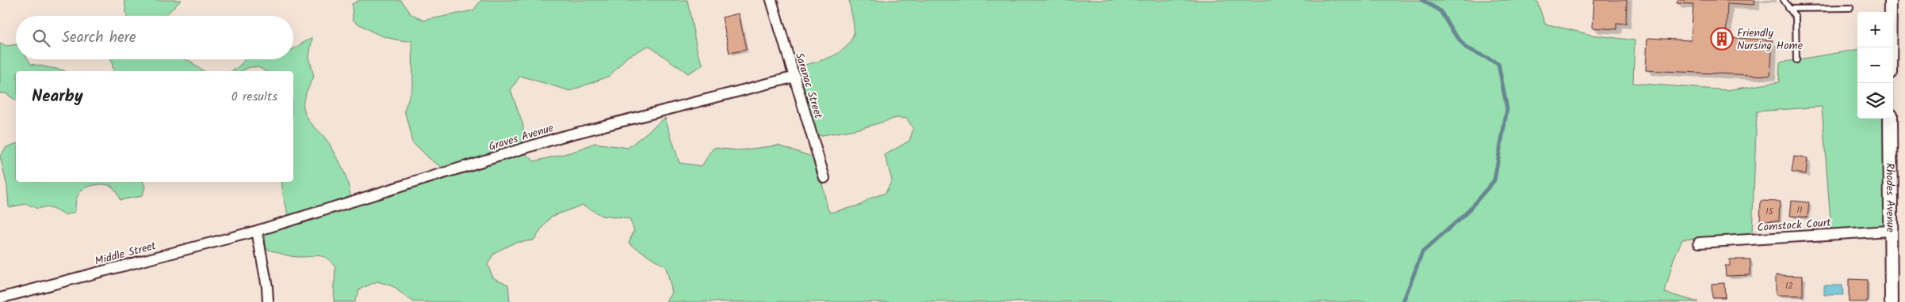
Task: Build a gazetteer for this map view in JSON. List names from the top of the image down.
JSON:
{
  "streets": {
    "street": [
      "Saranac Street",
      "Graves Avenue",
      "Rhodes Avenue",
      "Comstock Court",
      "Middle Street"
    ]
  },
  "crossings": [
    ["Saranac Street", "Graves Avenue"],
    ["Graves Avenue", "Middle Street"],
    ["Rhodes Avenue", "Comstock Court"]
  ],
  "places": {
    "building": ["Friendly Nursing Home"]
  },
  "house_numbers": ["11", "15", "12"],
  "page": {
    "map_buttons": ["+", "−"],
    "search": "Search here",
    "heading": ["Nearby", "0 results"]
  }
}
